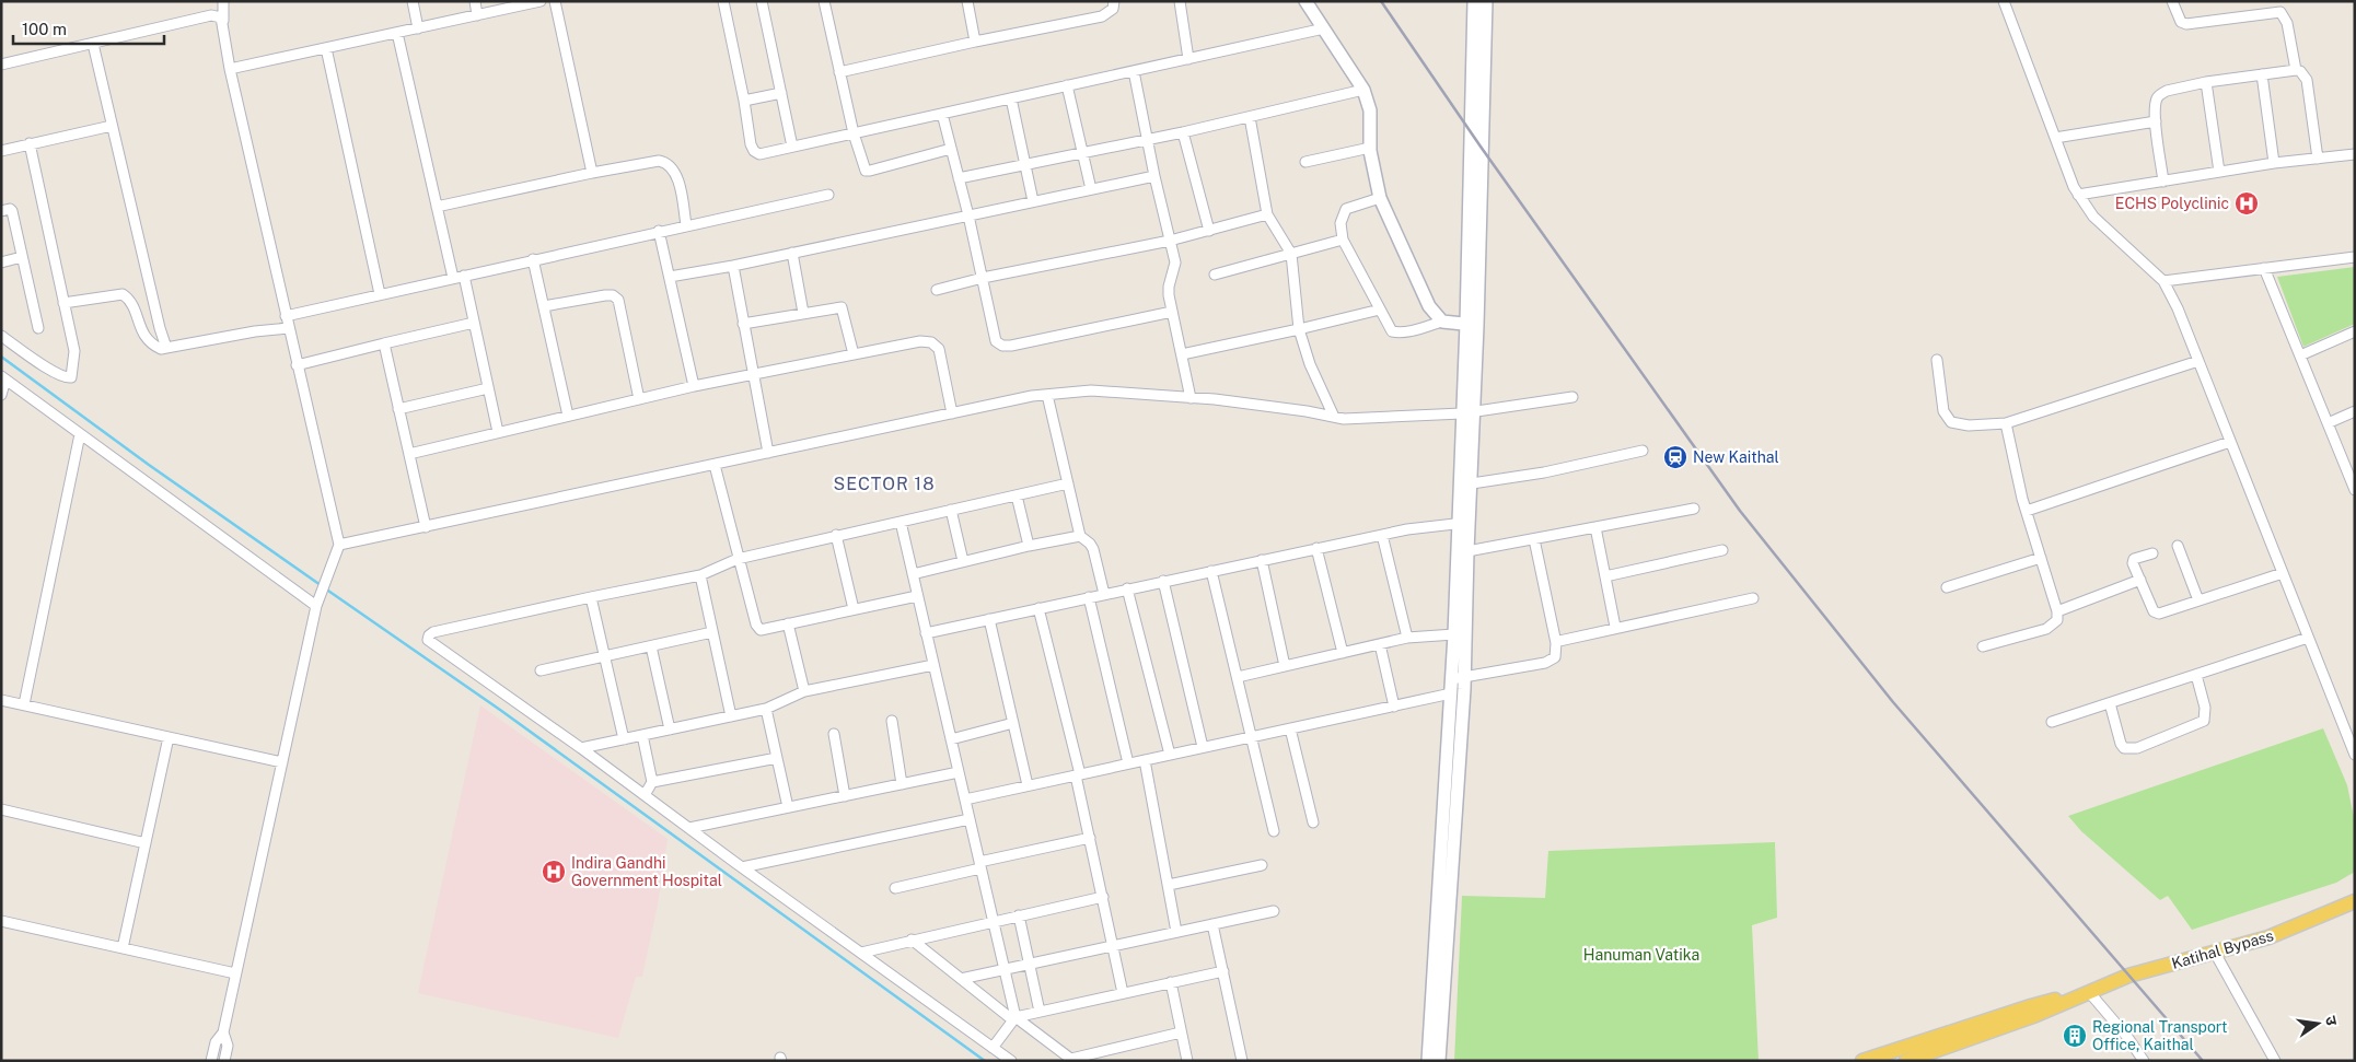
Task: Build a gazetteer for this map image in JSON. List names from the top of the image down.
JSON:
{
  "streets": {
    "main road": ["Katihal Bypass"]
  },
  "districts": ["SECTOR 18"],
  "parks": ["Hanuman Vatika"],
  "places": {
    "hospital": ["ECHS Polyclinic", "Indira Gandhi Government Hospital"],
    "station": ["New Kaithal"],
    "building": ["Regional Transport Office, Kaithal"]
  },
  "scale_bar": "100 m",
  "north": "right"
}
